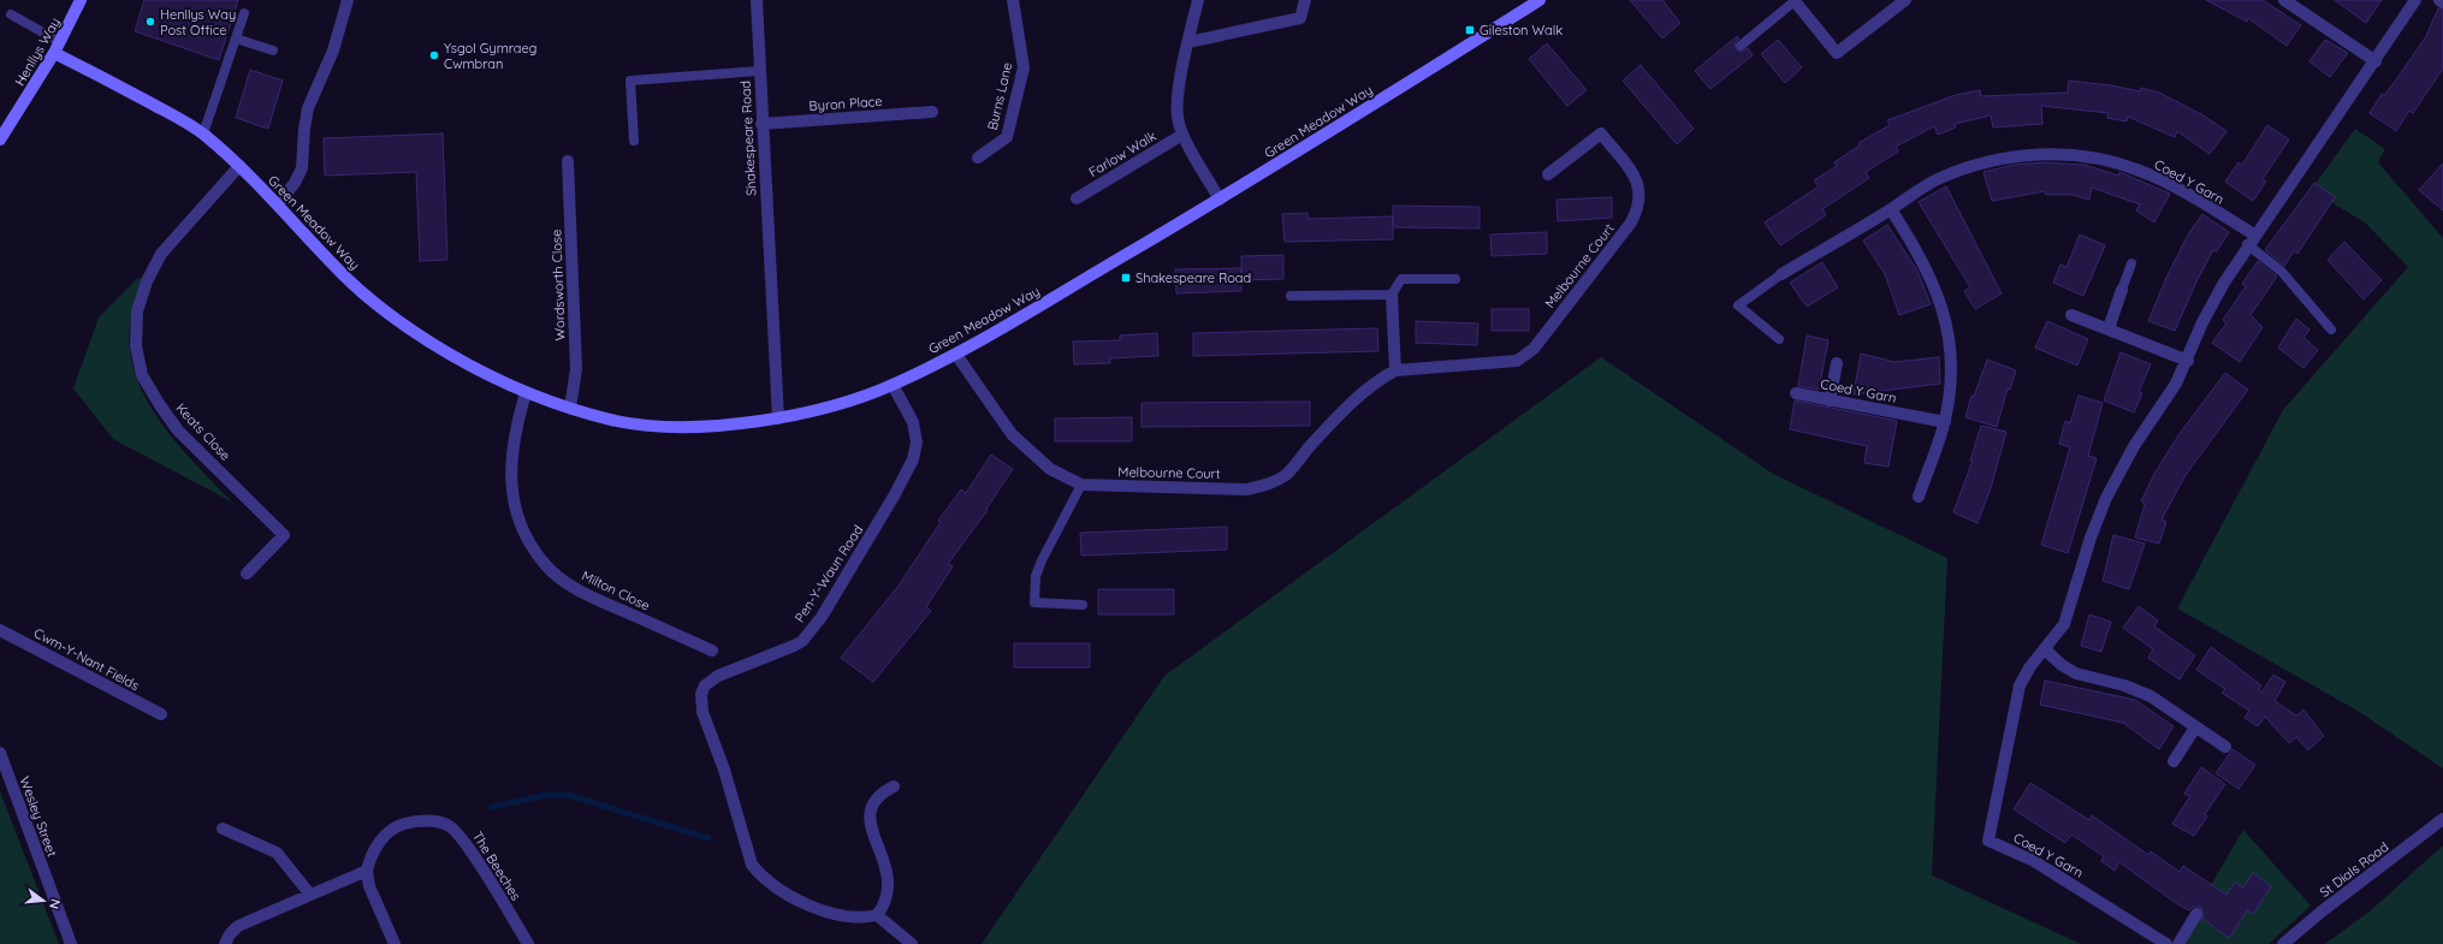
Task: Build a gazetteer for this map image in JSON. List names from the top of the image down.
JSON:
{
  "streets": {
    "street": [
      "Henllys Way",
      "Burns Lane",
      "Byron Place",
      "Green Meadow Way",
      "Shakespeare Road",
      "Farlow Walk",
      "Coed Y Garn",
      "Melbourne Court",
      "Wordsworth Close",
      "Keats Close",
      "Pen-Y-Waun Road",
      "Milton Close",
      "Cwm-Y-Nant Fields",
      "Wesley Street",
      "The Beeches",
      "St Dials Road"
    ]
  },
  "crossings": [
    ["Henllys Way", "Green Meadow Way"],
    ["Byron Place", "Shakespeare Road"],
    ["Green Meadow Way", "Shakespeare Road"],
    ["Green Meadow Way", "Melbourne Court"],
    ["Green Meadow Way", "Wordsworth Close"],
    ["Green Meadow Way", "Keats Close"],
    ["Green Meadow Way", "Pen-Y-Waun Road"],
    ["Green Meadow Way", "Milton Close"]
  ],
  "places": {
    "other": ["Henllys Way Post Office", "Ysgol Gymraeg Cwmbran"],
    "transit": ["Gileston Walk", "Shakespeare Road"]
  },
  "north": "right"
}
